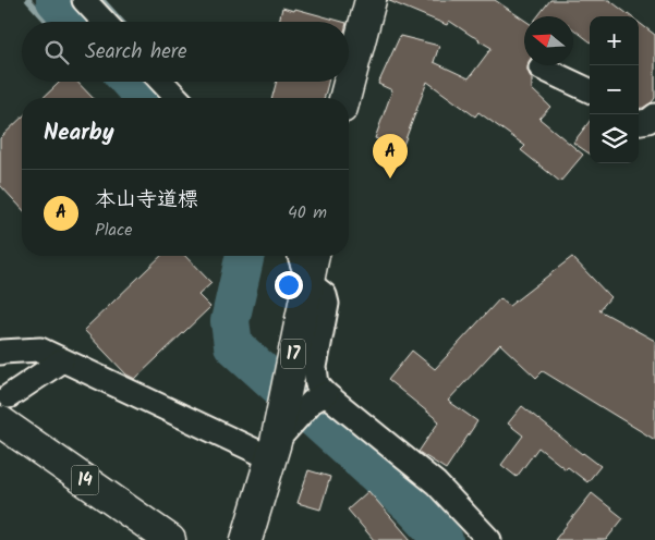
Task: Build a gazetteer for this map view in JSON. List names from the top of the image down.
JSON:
{
  "streets": {
    "main road": ["17", "14"]
  },
  "north": "left",
  "page": {
    "map_buttons": ["+", "−"],
    "search": "Search here",
    "heading": "Nearby",
    "pins": "A",
    "list": [
      {
        "mark": "A",
        "name": "本山寺道標",
        "note": "Place",
        "value": "40 m"
      }
    ]
  }
}
